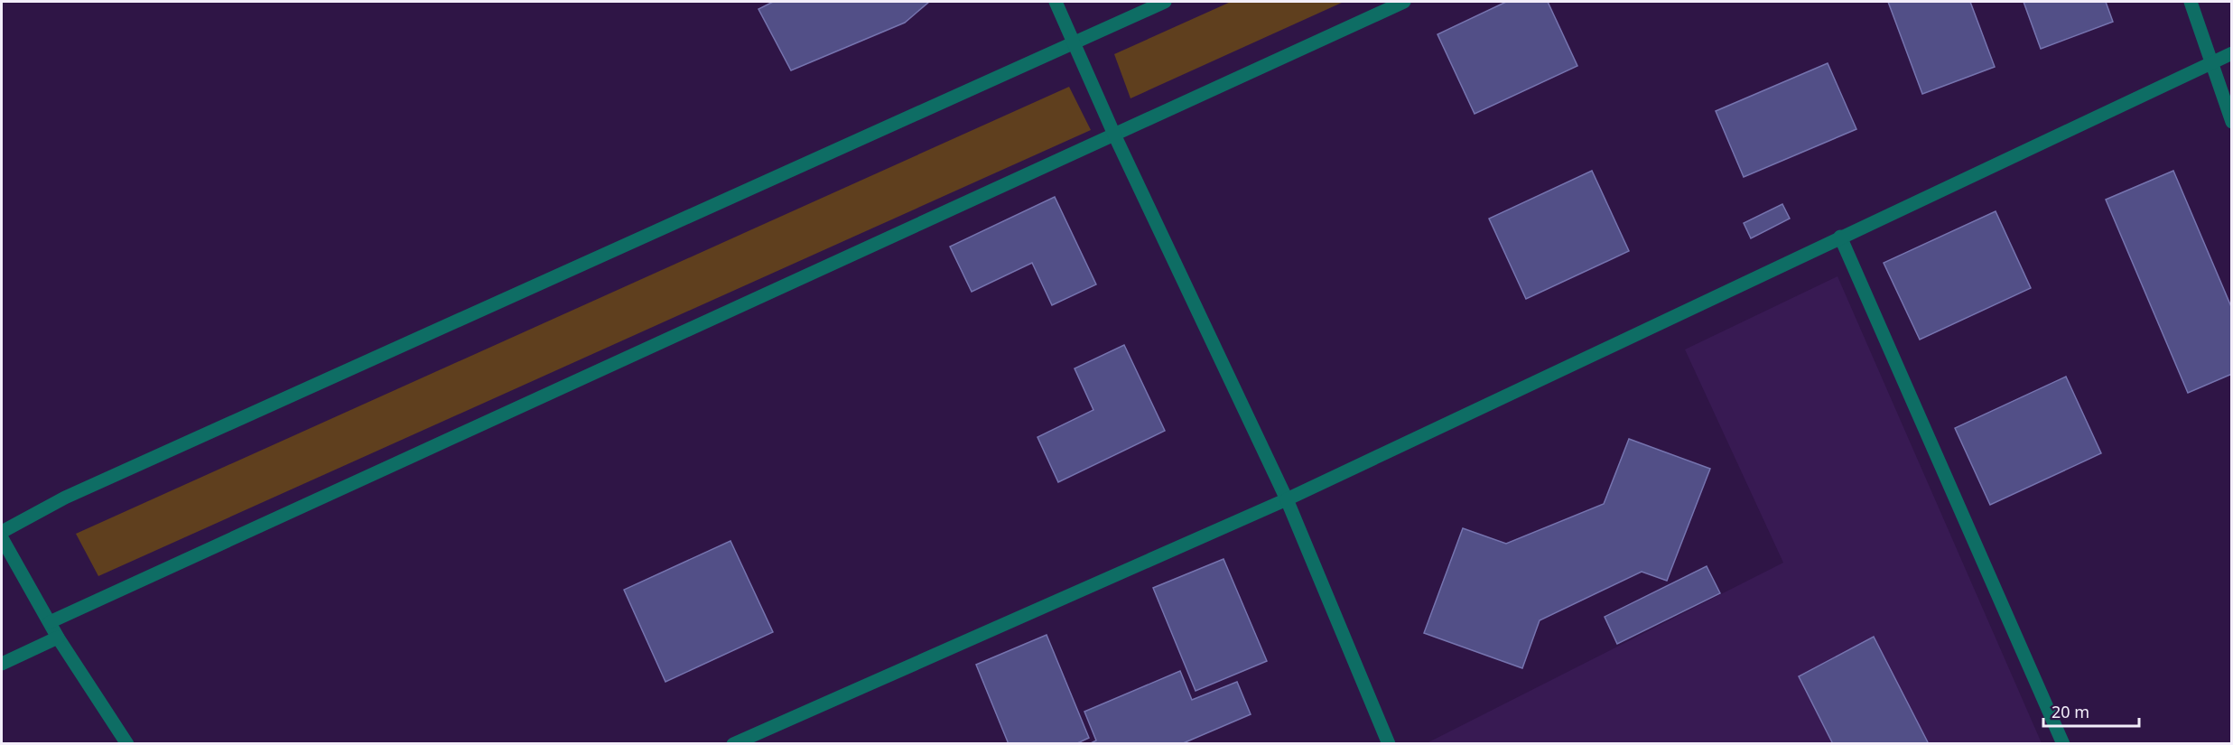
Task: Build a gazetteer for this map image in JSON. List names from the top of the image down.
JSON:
{
  "scale_bar": "20 m"
}
